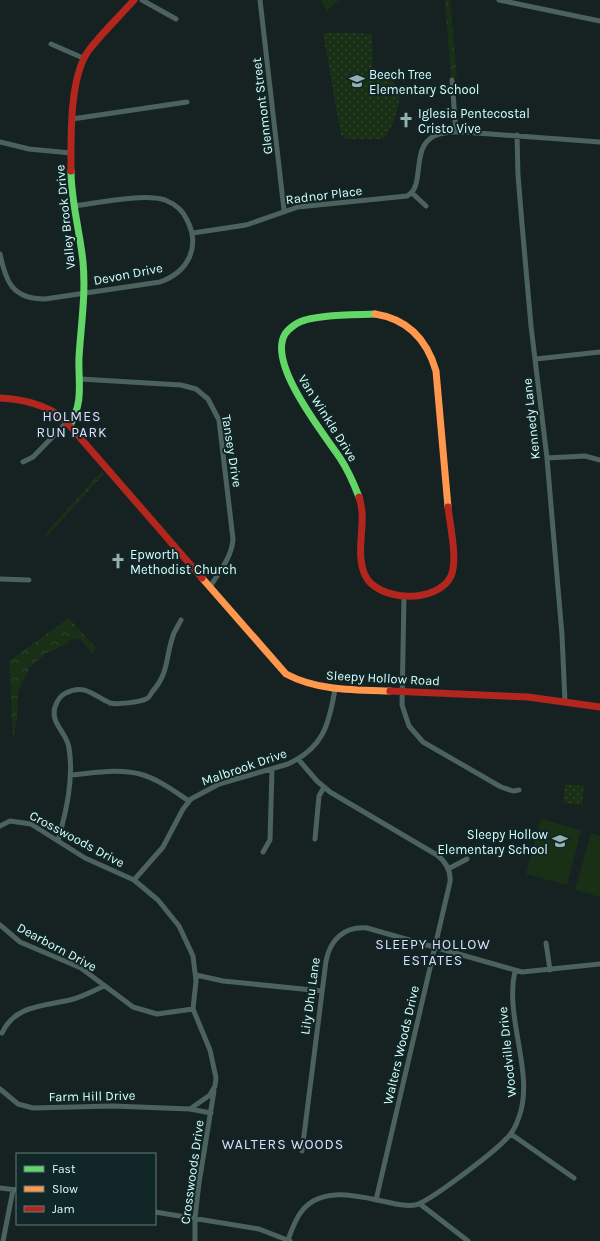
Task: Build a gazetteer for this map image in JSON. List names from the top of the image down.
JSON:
{
  "streets": {
    "street": [
      "Glenmont Street",
      "Radnor Place",
      "Valley Brook Drive",
      "Devon Drive",
      "Van Winkle Drive",
      "Kennedy Lane",
      "Tansey Drive",
      "Sleepy Hollow Road",
      "Malbrook Drive",
      "Crosswoods Drive",
      "Dearborn Drive",
      "Lily Dhu Lane",
      "Walters Woods Drive",
      "Woodville Drive",
      "Farm Hill Drive"
    ]
  },
  "crossings": [
    ["Glenmont Street", "Radnor Place"],
    ["Radnor Place", "Devon Drive"],
    ["Valley Brook Drive", "Devon Drive"],
    ["Valley Brook Drive", "Tansey Drive"],
    ["Valley Brook Drive", "Sleepy Hollow Road"],
    ["Kennedy Lane", "Sleepy Hollow Road"],
    ["Tansey Drive", "Sleepy Hollow Road"],
    ["Sleepy Hollow Road", "Malbrook Drive"],
    ["Crosswoods Drive", "Dearborn Drive"],
    ["Crosswoods Drive", "Farm Hill Drive"],
    ["Lily Dhu Lane", "Walters Woods Drive"],
    ["Lily Dhu Lane", "Woodville Drive"]
  ],
  "districts": ["HOLMES RUN PARK", "SLEEPY HOLLOW ESTATES", "WALTERS WOODS"],
  "places": {
    "school or university": ["Beech Tree Elementary School", "Sleepy Hollow Elementary School"],
    "church": ["Iglesia Pentecostal Cristo Vive", "Epworth Methodist Church"]
  },
  "legend": ["Fast", "Slow", "Jam"]
}
